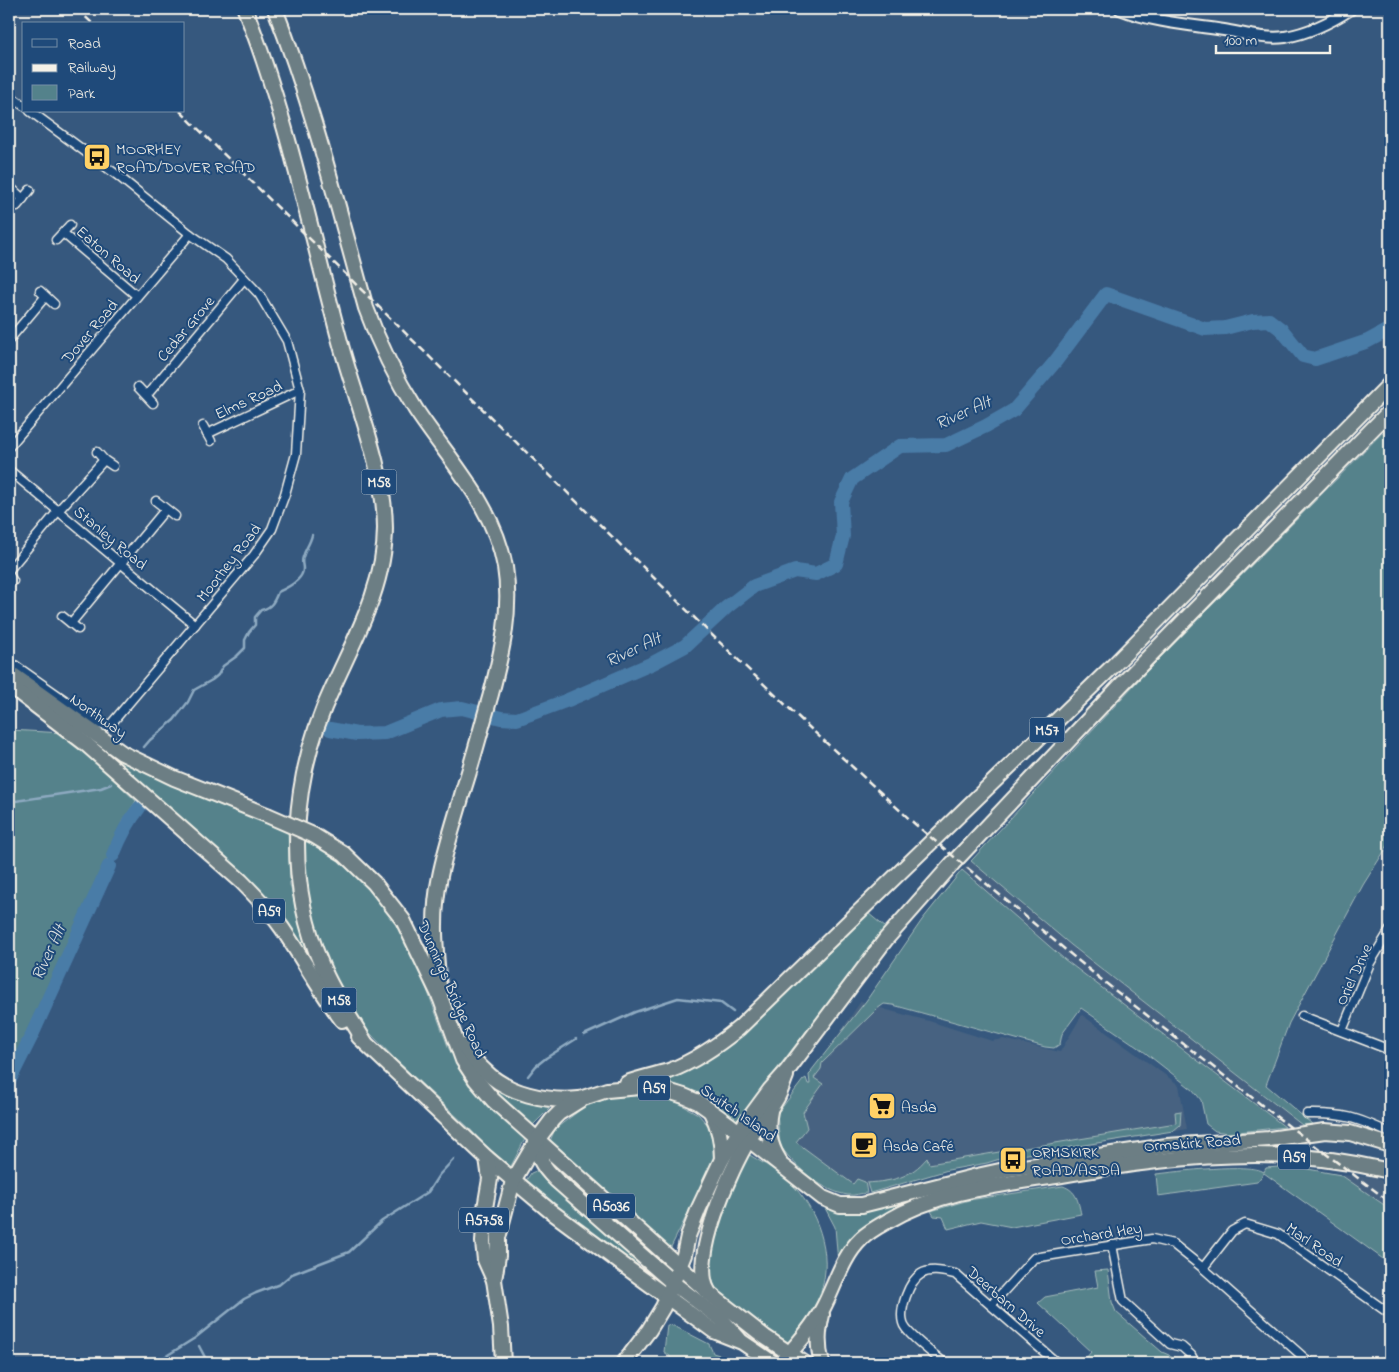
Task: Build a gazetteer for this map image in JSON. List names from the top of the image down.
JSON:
{
  "streets": {
    "highway": [
      "M58",
      "Northway",
      "M57",
      "A59",
      "Dunnings Bridge Road",
      "Switch Island",
      "Ormskirk Road",
      "A5036",
      "A5758"
    ],
    "street": [
      "Eaton Road",
      "Cedar Grove",
      "Dover Road",
      "Elms Road",
      "Stanley Road",
      "Moorhey Road",
      "Oriel Drive",
      "Orchard Hey",
      "Marl Road",
      "Deerbarn Drive"
    ]
  },
  "crossings": [
    ["Eaton Road", "Dover Road"],
    ["Cedar Grove", "Moorhey Road"],
    ["Dover Road", "Moorhey Road"],
    ["Elms Road", "Moorhey Road"],
    ["M58", "Northway"],
    ["M58", "A59"],
    ["Stanley Road", "Moorhey Road"],
    ["Moorhey Road", "Northway"],
    ["Northway", "A59"],
    ["Northway", "Dunnings Bridge Road"],
    ["M57", "Switch Island"],
    ["A59", "Dunnings Bridge Road"],
    ["A59", "Switch Island"],
    ["A59", "Ormskirk Road"],
    ["A59", "A5036"],
    ["A59", "A5758"],
    ["Dunnings Bridge Road", "Switch Island"],
    ["Dunnings Bridge Road", "A5036"],
    ["Switch Island", "Ormskirk Road"],
    ["Switch Island", "A5036"],
    ["Switch Island", "A5758"],
    ["A5036", "A5758"],
    ["Orchard Hey", "Marl Road"],
    ["Orchard Hey", "Deerbarn Drive"]
  ],
  "water": ["River Alt"],
  "places": {
    "bus stop": ["MOORHEY ROAD/DOVER ROAD", "ORMSKIRK ROAD/ASDA"],
    "supermarket": ["Asda"],
    "cafe": ["Asda Café"]
  },
  "legend": ["Road", "Railway", "Park"],
  "scale_bar": "100 m"
}
